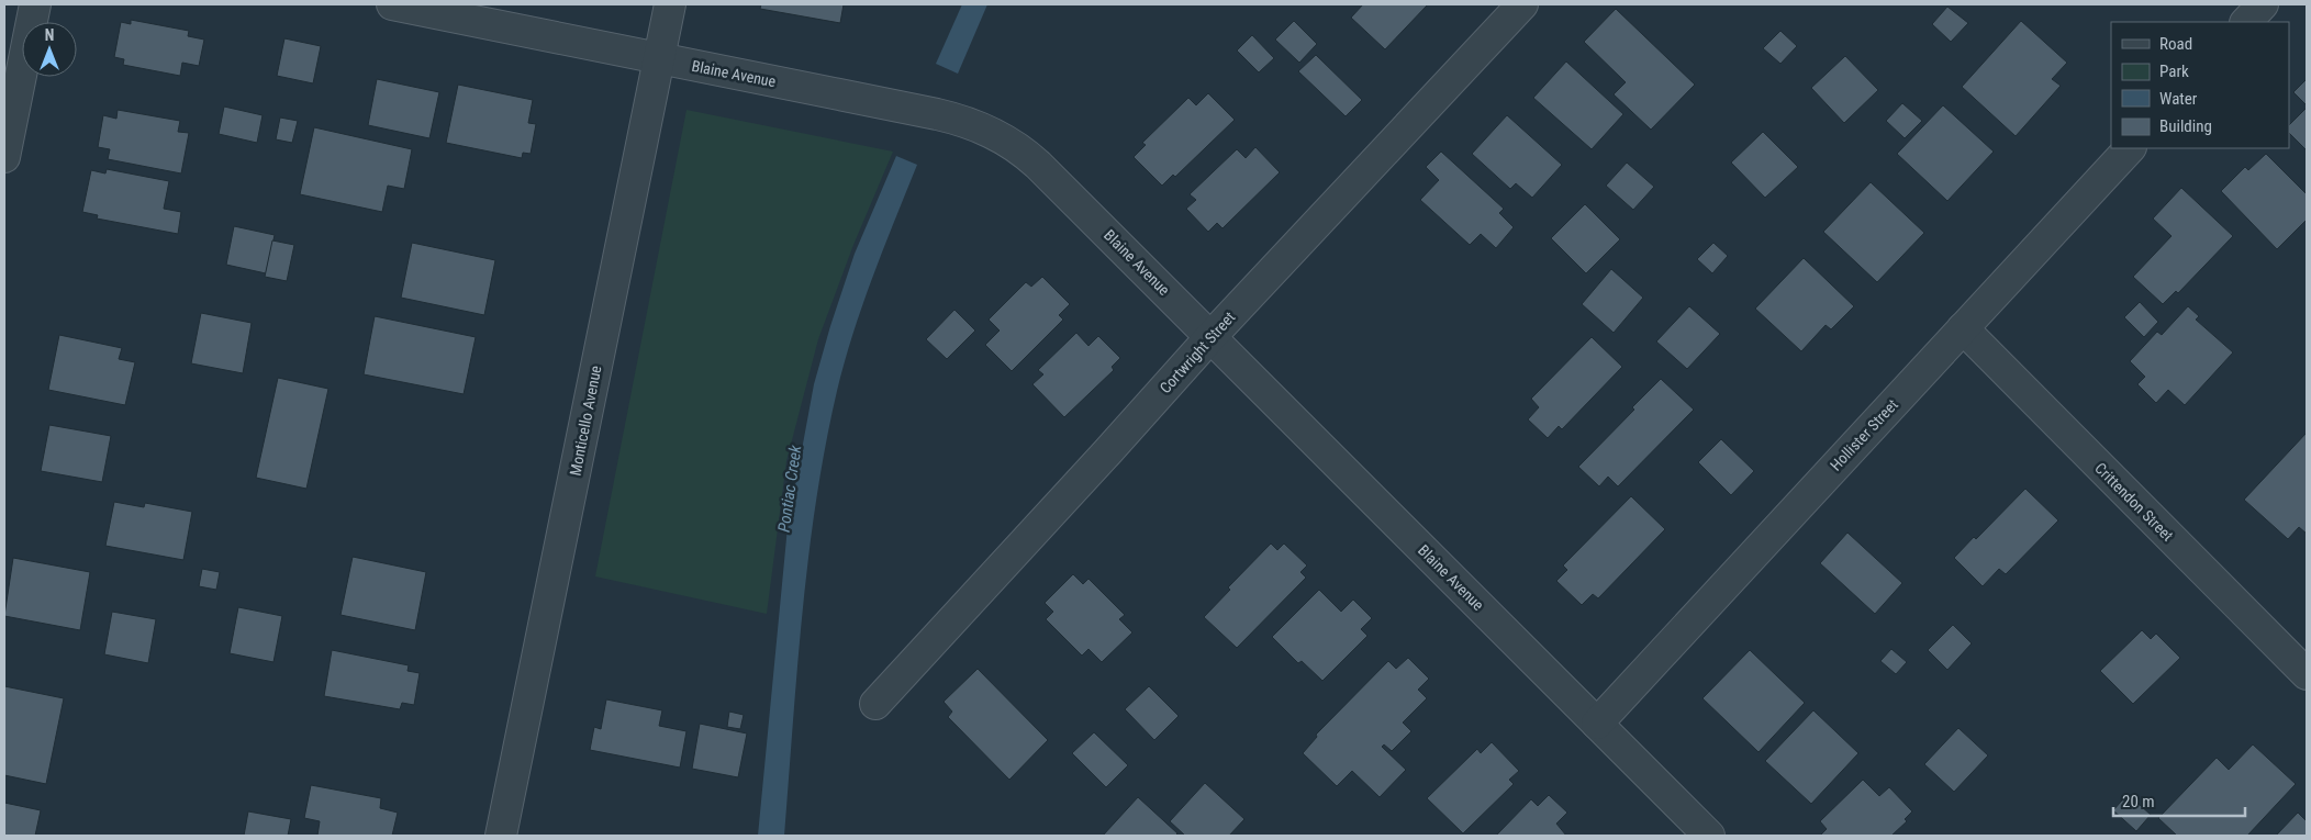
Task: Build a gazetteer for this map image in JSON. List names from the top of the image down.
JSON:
{
  "streets": {
    "street": [
      "Blaine Avenue",
      "Cortwright Street",
      "Monticello Avenue",
      "Hollister Street",
      "Crittendon Street"
    ]
  },
  "crossings": [
    ["Blaine Avenue", "Cortwright Street"],
    ["Blaine Avenue", "Monticello Avenue"],
    ["Blaine Avenue", "Hollister Street"],
    ["Hollister Street", "Crittendon Street"]
  ],
  "water": ["Pontiac Creek"],
  "legend": [
    "Road",
    "Park",
    "Water",
    "Building"
  ],
  "scale_bar": "20 m",
  "north": "top"
}
